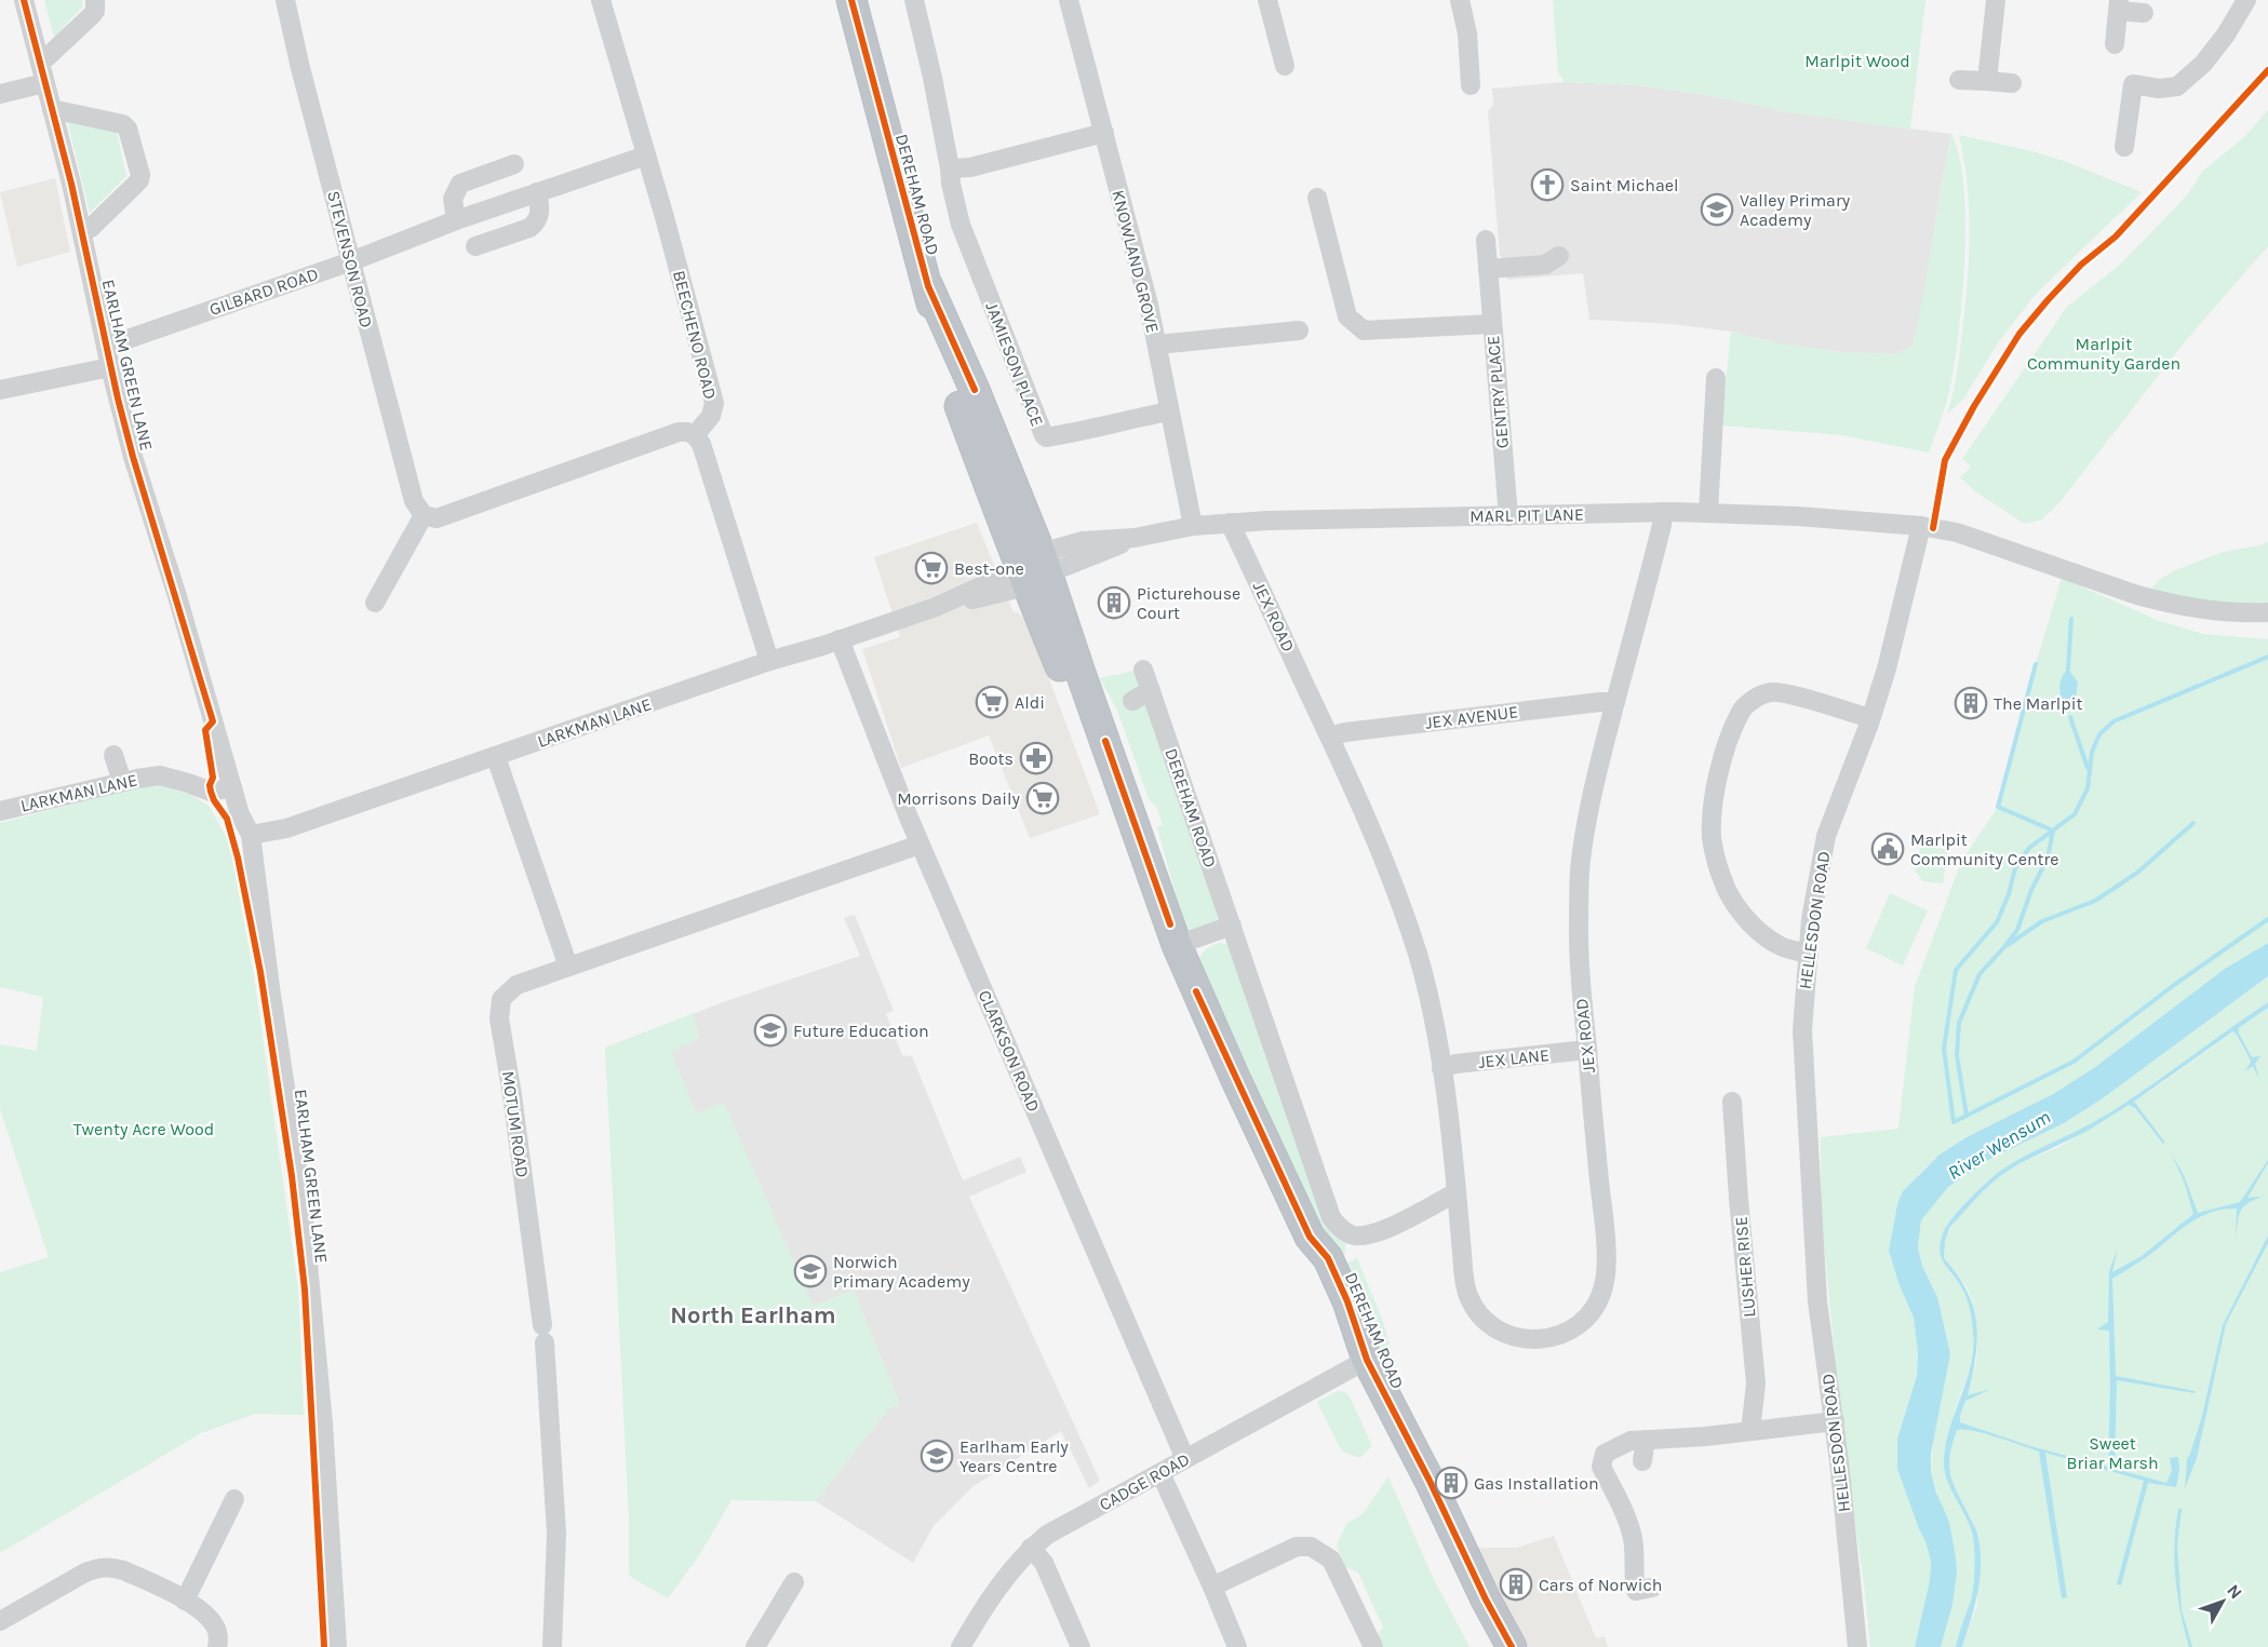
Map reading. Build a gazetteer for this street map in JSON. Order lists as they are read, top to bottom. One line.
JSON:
{"streets":{"highway":["DEREHAM ROAD"],"street":["STEVENSON ROAD","KNOWLAND GROVE","GILBARD ROAD","BEECHENO ROAD","JAMIESON PLACE","EARLHAM GREEN LANE","GENTRY PLACE","MARL PIT LANE","JEX ROAD","JEX AVENUE","LARKMAN LANE","HELLESDON ROAD","CLARKSON ROAD","JEX LANE","MOTUM ROAD","LUSHER RISE","CADGE ROAD"]},"crossings":[["DEREHAM ROAD","MARL PIT LANE"],["DEREHAM ROAD","JEX ROAD"],["DEREHAM ROAD","LARKMAN LANE"],["DEREHAM ROAD","CADGE ROAD"],["STEVENSON ROAD","GILBARD ROAD"],["KNOWLAND GROVE","JAMIESON PLACE"],["KNOWLAND GROVE","MARL PIT LANE"],["GILBARD ROAD","BEECHENO ROAD"],["GILBARD ROAD","EARLHAM GREEN LANE"],["EARLHAM GREEN LANE","LARKMAN LANE"],["GENTRY PLACE","MARL PIT LANE"],["MARL PIT LANE","JEX ROAD"],["MARL PIT LANE","LARKMAN LANE"],["MARL PIT LANE","HELLESDON ROAD"],["JEX ROAD","JEX AVENUE"],["JEX ROAD","JEX LANE"],["LARKMAN LANE","CLARKSON ROAD"],["CLARKSON ROAD","MOTUM ROAD"],["CLARKSON ROAD","CADGE ROAD"]],"districts":["North Earlham"],"water":["River Wensum"],"parks":["Marlpit Wood","Marlpit Community Garden","Twenty Acre Wood","Sweet Briar Marsh"],"places":{"church":["Saint Michael"],"school or university":["Valley Primary Academy","Future Education","Norwich Primary Academy","Earlham Early Years Centre"],"supermarket":["Best-one","Aldi","Morrisons Daily"],"building":["Picturehouse Court","The Marlpit","Gas Installation","Cars of Norwich"],"pharmacy":["Boots"],"public building":["Marlpit Community Centre"]},"north":"top right"}
